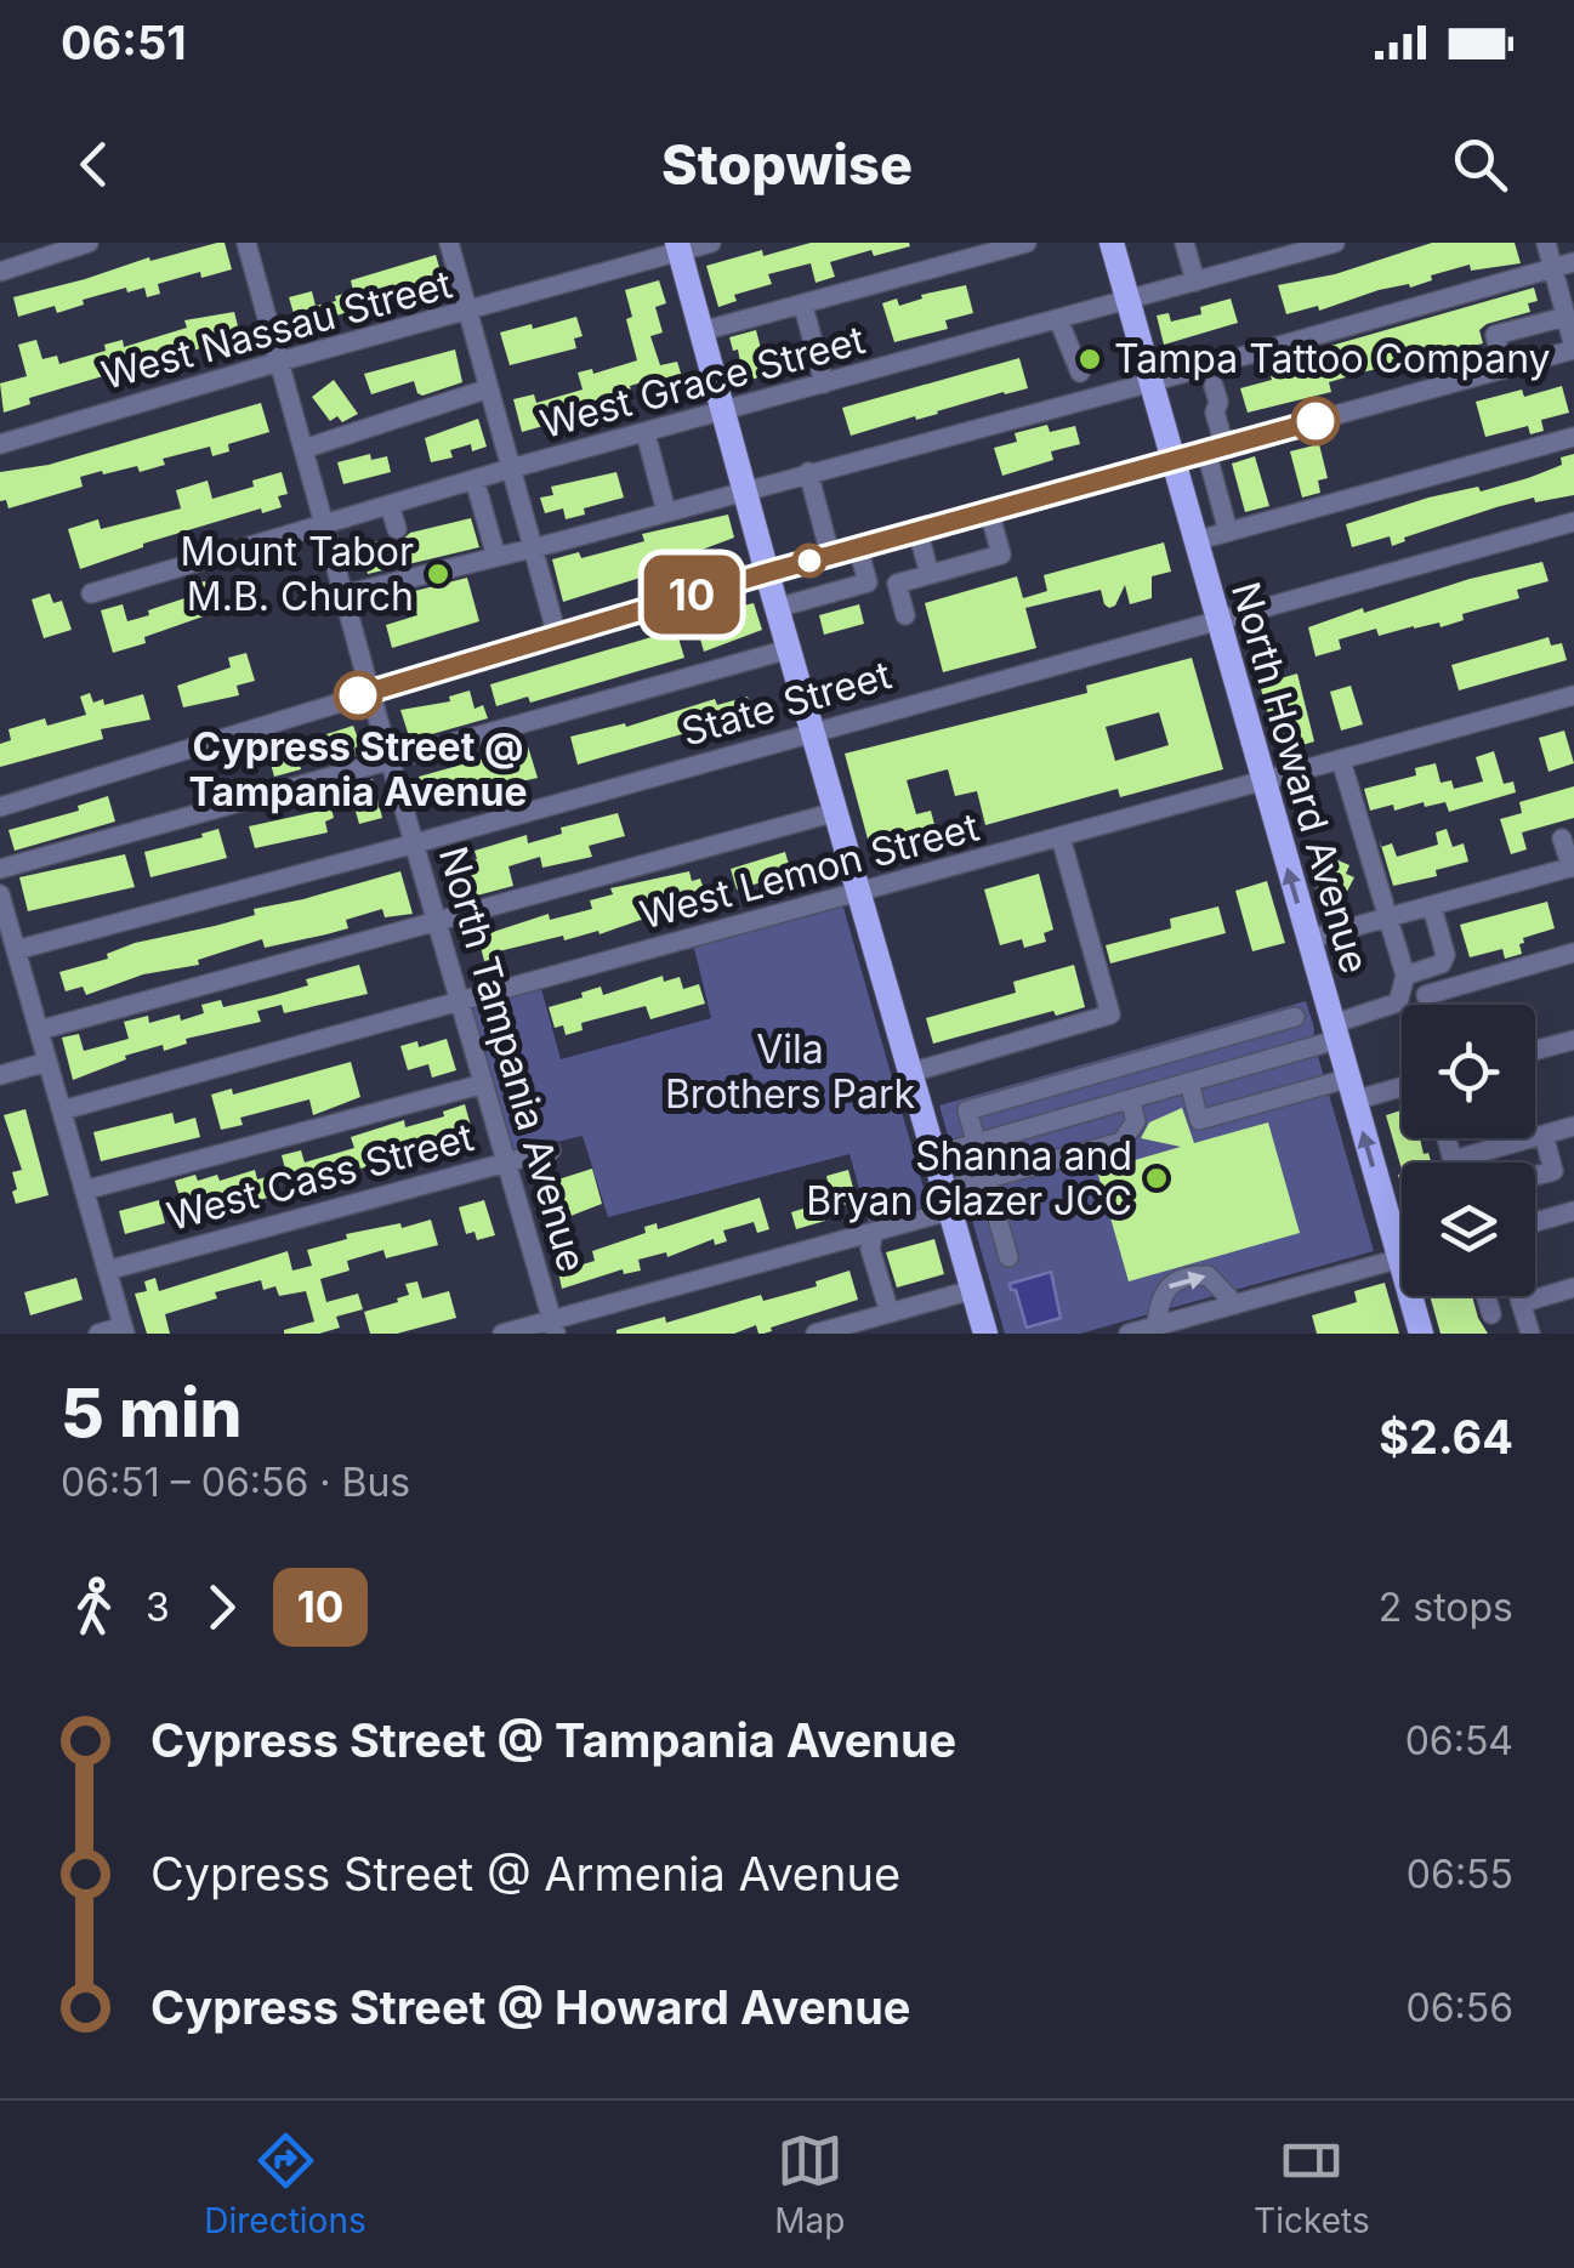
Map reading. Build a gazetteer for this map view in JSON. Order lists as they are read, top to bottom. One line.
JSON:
{"streets":{"main road":["North Howard Avenue"],"street":["West Nassau Street","West Grace Street","State Street","West Lemon Street","North Tampania Avenue","West Cass Street"]},"crossings":[["West Nassau Street","North Tampania Avenue"],["West Grace Street","North Howard Avenue"],["West Grace Street","North Tampania Avenue"],["State Street","North Howard Avenue"],["State Street","North Tampania Avenue"],["North Howard Avenue","West Lemon Street"],["West Lemon Street","North Tampania Avenue"],["North Tampania Avenue","West Cass Street"]],"parks":["Vila Brothers Park"],"places":["Tampa Tattoo Company","Mount Tabor M.B. Church","Cypress Street @ Tampania Avenue","Shanna and Bryan Glazer JCC"],"lines":["bus line 10"],"page":{"status":"06:51","header":"Stopwise","on_map":"10","heading":["5 min","06:51 – 06:56 · Bus","$2.64"],"legs":["3","10","2 stops"],"list":[{"name":"Cypress Street @ Tampania Avenue","value":"06:54"},{"name":"Cypress Street @ Armenia Avenue","value":"06:55"},{"name":"Cypress Street @ Howard Avenue","value":"06:56"}],"tabs":["Directions","Map","Tickets"]}}
